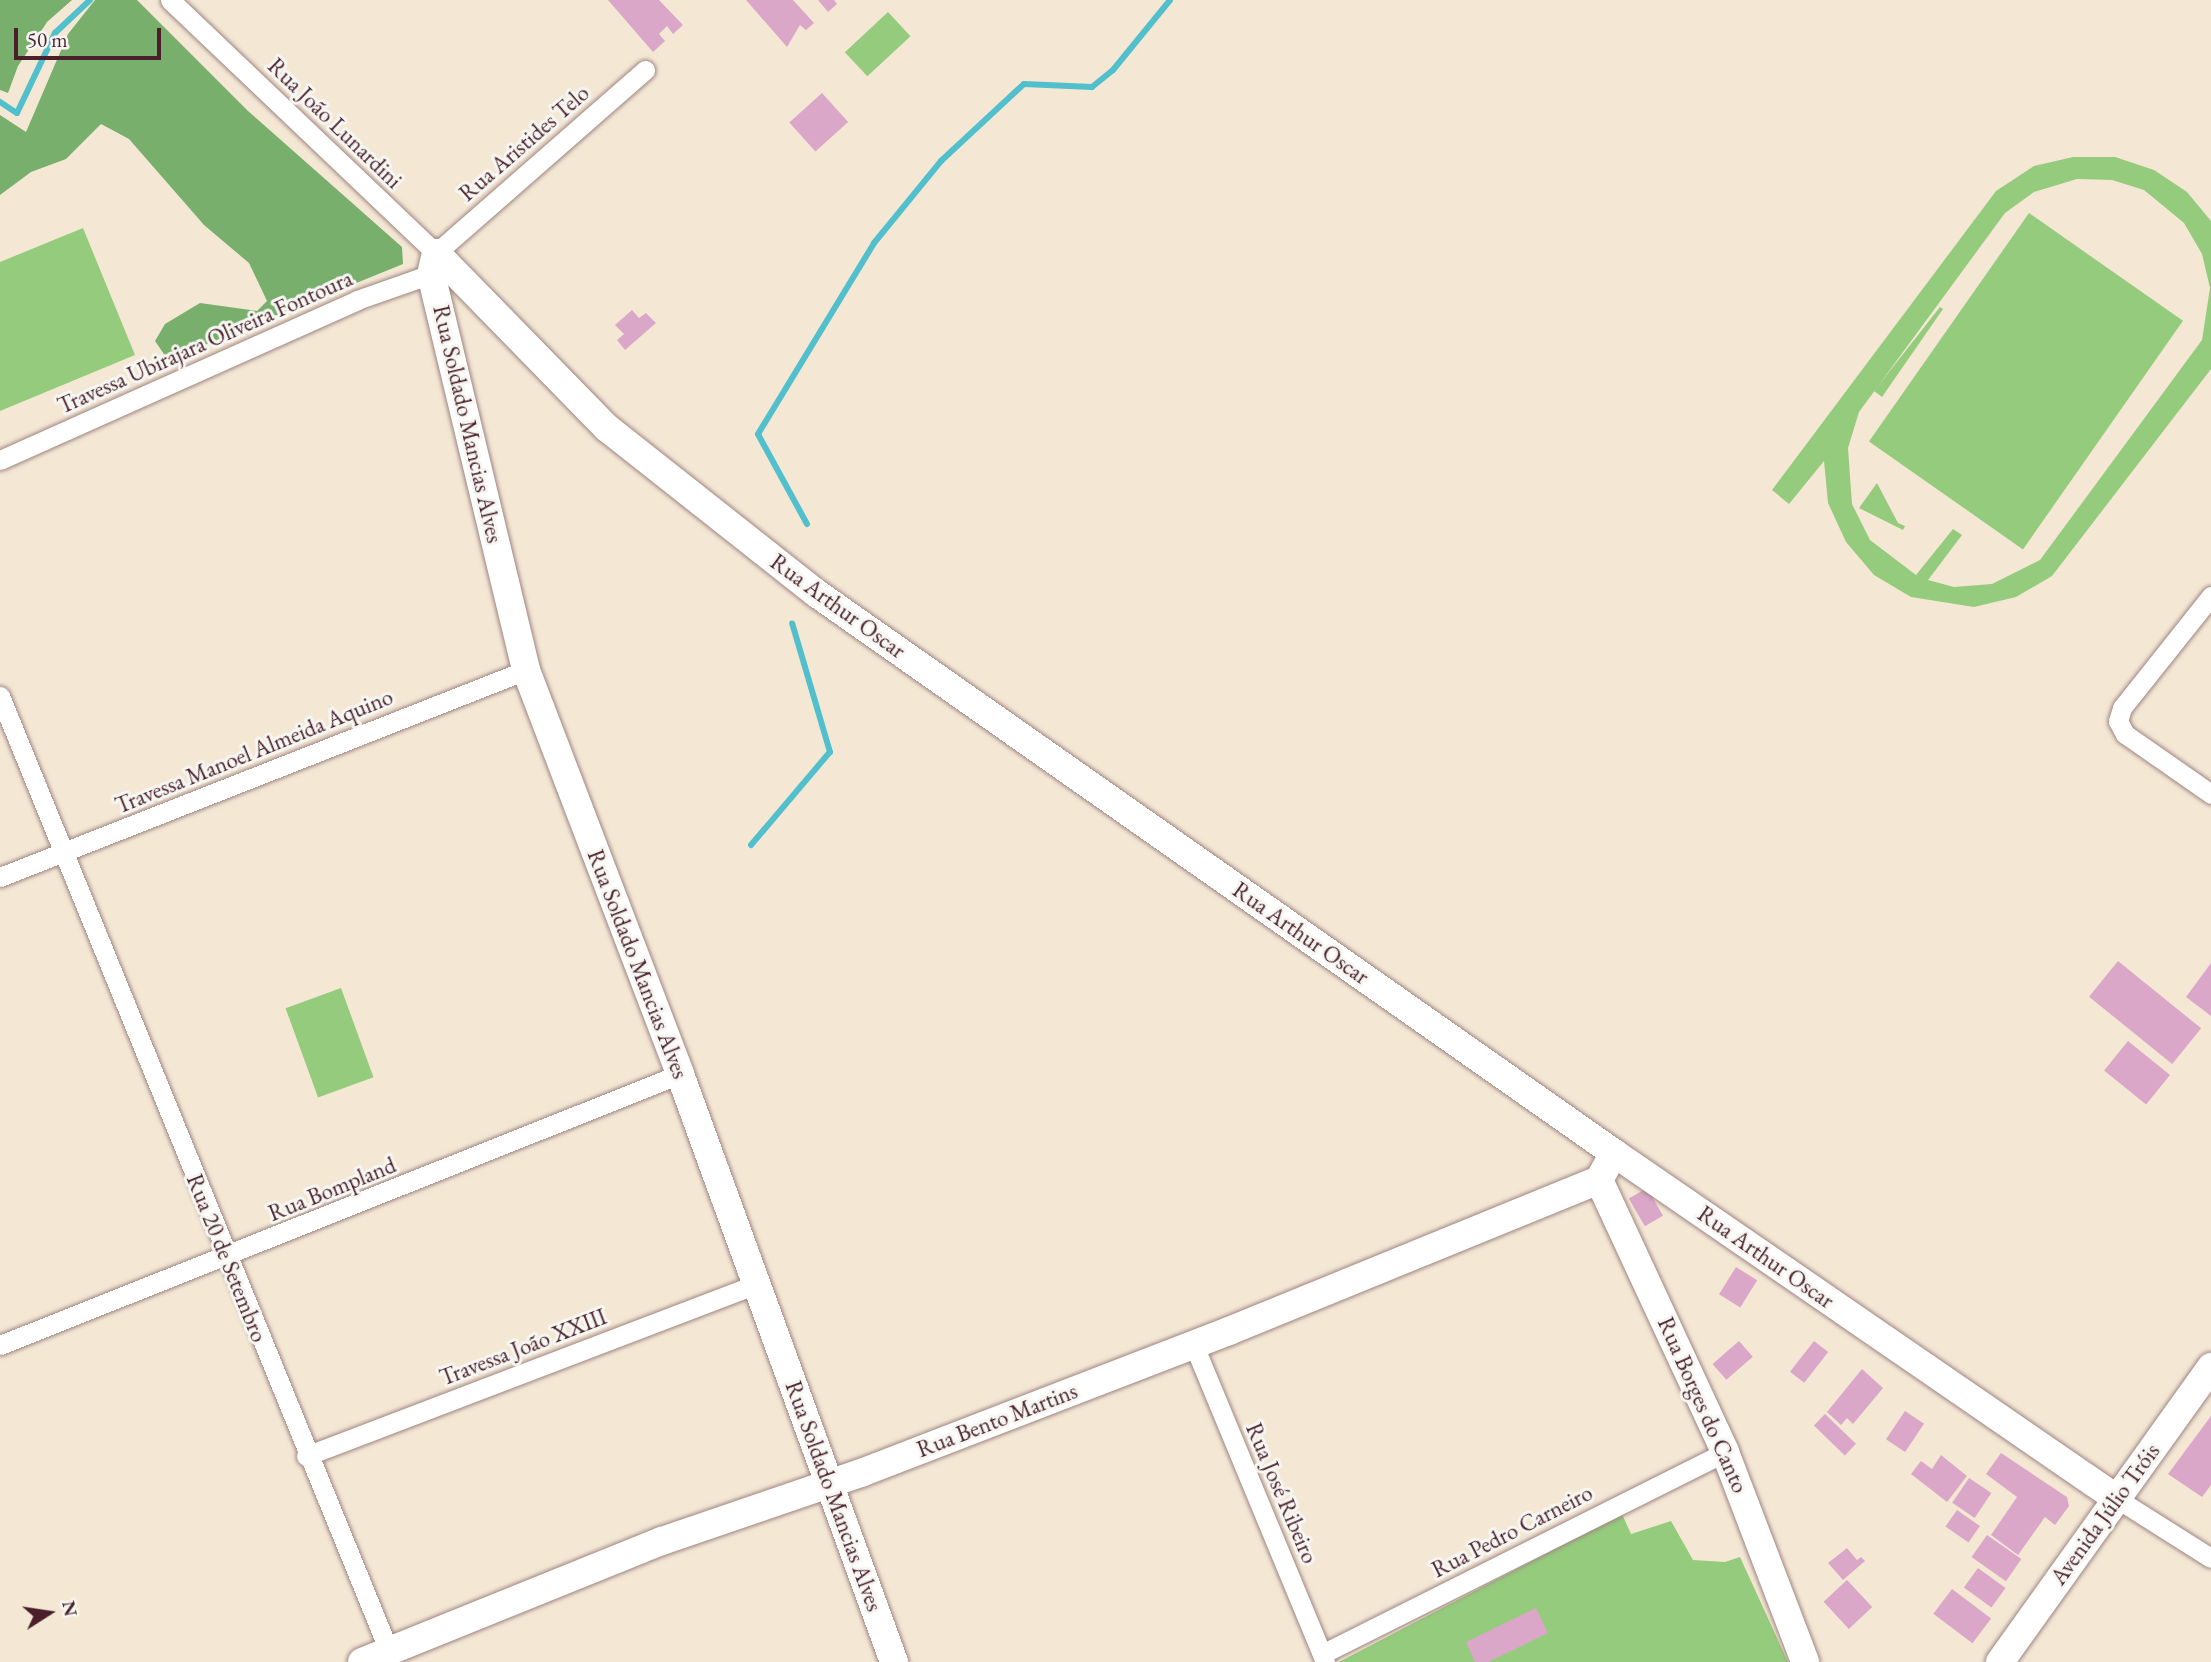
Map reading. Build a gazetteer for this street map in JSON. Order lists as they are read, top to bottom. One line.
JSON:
{"streets":{"street":["Rua João Lunardini","Rua Aristides Telo","Travessa Ubirajara Oliveira Fontoura","Rua Soldado Mancias Alves","Rua Arthur Oscar","Travessa Manoel Almeida Aquino","Rua Bompland","Rua 20 de Setembro","Travessa João XXIII","Rua Borges do Canto","Rua Bento Martins","Rua José Ribeiro","Avenida Júlio Tróis","Rua Pedro Carneiro"]},"crossings":[["Rua João Lunardini","Rua Aristides Telo"],["Rua João Lunardini","Travessa Ubirajara Oliveira Fontoura"],["Rua João Lunardini","Rua Soldado Mancias Alves"],["Rua João Lunardini","Rua Arthur Oscar"],["Rua Aristides Telo","Travessa Ubirajara Oliveira Fontoura"],["Rua Aristides Telo","Rua Soldado Mancias Alves"],["Rua Aristides Telo","Rua Arthur Oscar"],["Travessa Ubirajara Oliveira Fontoura","Rua Soldado Mancias Alves"],["Travessa Ubirajara Oliveira Fontoura","Rua Arthur Oscar"],["Rua Soldado Mancias Alves","Rua Arthur Oscar"],["Rua Soldado Mancias Alves","Travessa Manoel Almeida Aquino"],["Rua Soldado Mancias Alves","Rua Bompland"],["Rua Soldado Mancias Alves","Travessa João XXIII"],["Rua Soldado Mancias Alves","Rua Bento Martins"],["Rua Arthur Oscar","Avenida Júlio Tróis"],["Travessa Manoel Almeida Aquino","Rua 20 de Setembro"],["Rua Bompland","Rua 20 de Setembro"],["Rua 20 de Setembro","Travessa João XXIII"],["Rua 20 de Setembro","Rua Bento Martins"],["Rua Borges do Canto","Rua Bento Martins"],["Rua Borges do Canto","Rua Pedro Carneiro"],["Rua Bento Martins","Rua José Ribeiro"],["Rua José Ribeiro","Rua Pedro Carneiro"]],"scale_bar":"50 m","north":"right"}
